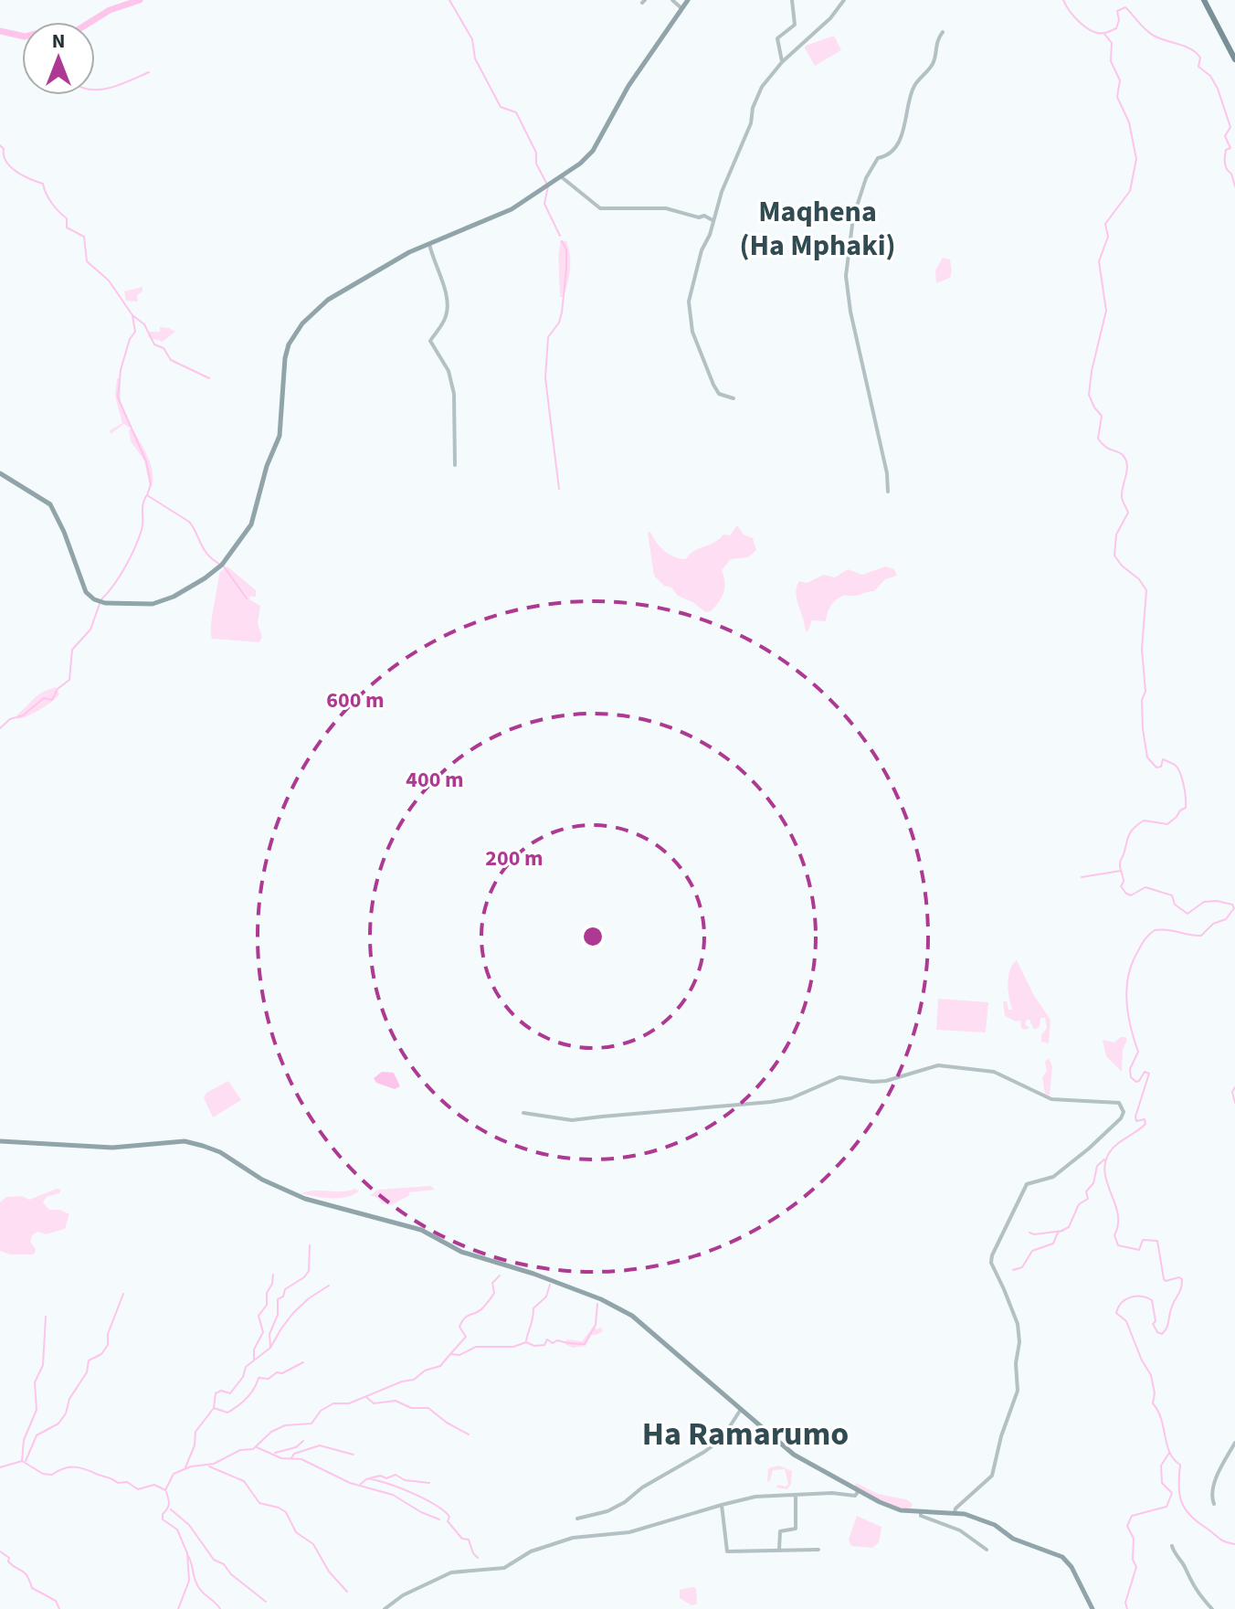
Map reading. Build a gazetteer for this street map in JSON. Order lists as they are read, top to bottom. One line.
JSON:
{"districts":["Maqhena (Ha Mphaki)","Ha Ramarumo"],"north":"top","rings":["600 m","400 m","200 m"]}
